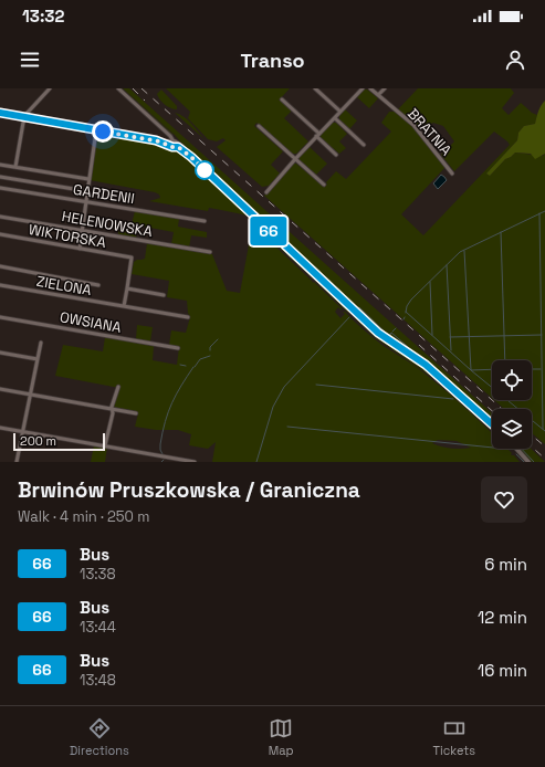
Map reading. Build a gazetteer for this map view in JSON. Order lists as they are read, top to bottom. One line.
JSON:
{"streets":{"street":["BRATNIA","GARDENII","HELENOWSKA","WIKTORSKA","ZIELONA","OWSIANA"]},"lines":["bus line 66"],"scale_bar":"200 m","page":{"status":"13:32","header":"Transo","on_map":"66","scale":"200 m","heading":["Brwinów Pruszkowska / Graniczna","Walk · 4 min · 250 m"],"list":[{"mark":"66","name":"Bus","note":"13:38","value":"6 min"},{"mark":"66","name":"Bus","note":"13:44","value":"12 min"},{"mark":"66","name":"Bus","note":"13:48","value":"16 min"}],"tabs":["Directions","Map","Tickets"]}}
